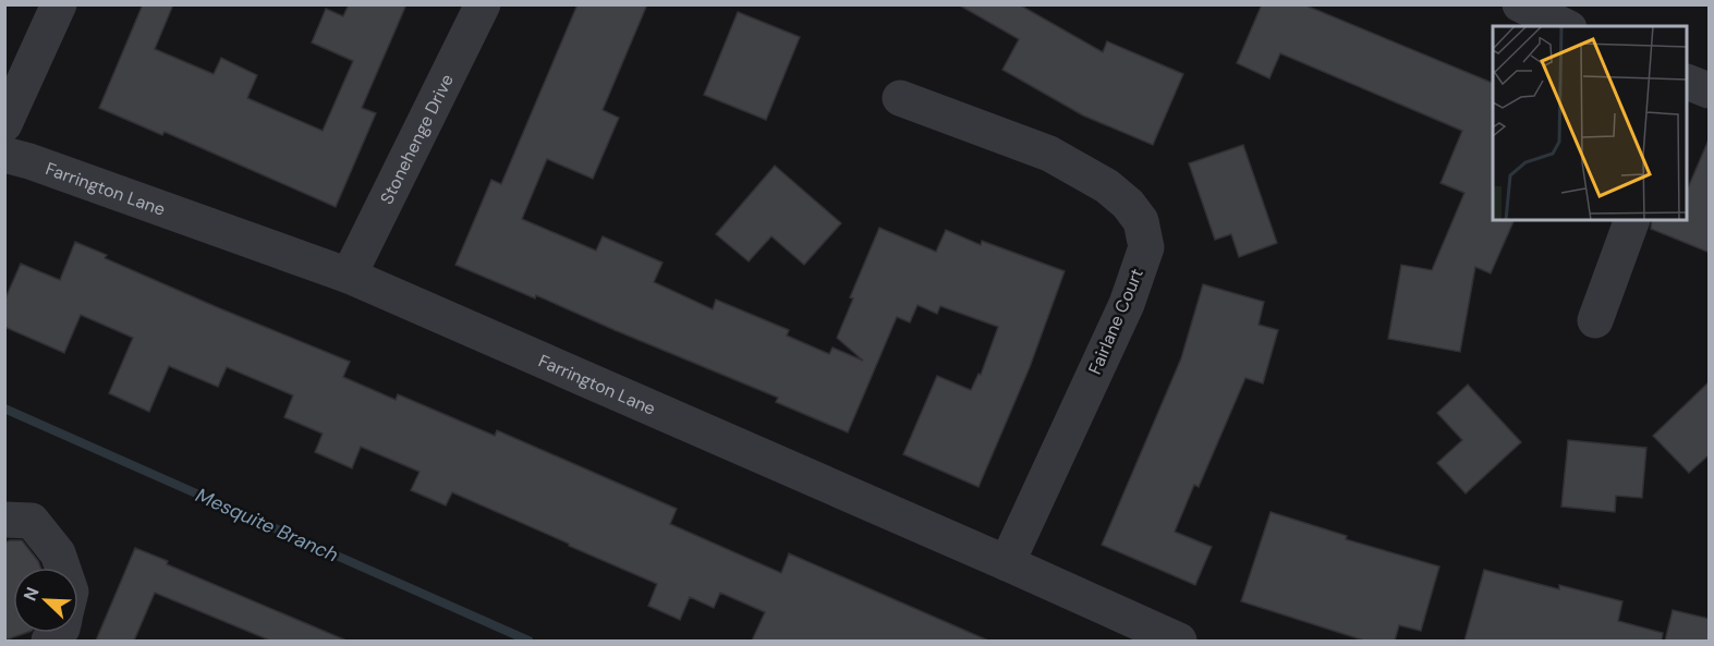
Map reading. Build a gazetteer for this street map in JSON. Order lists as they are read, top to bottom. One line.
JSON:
{"streets":{"street":["Stonehenge Drive","Farrington Lane","Fairlane Court"]},"crossings":[["Stonehenge Drive","Farrington Lane"],["Farrington Lane","Fairlane Court"]],"water":["Mesquite Branch"],"north":"top left"}
